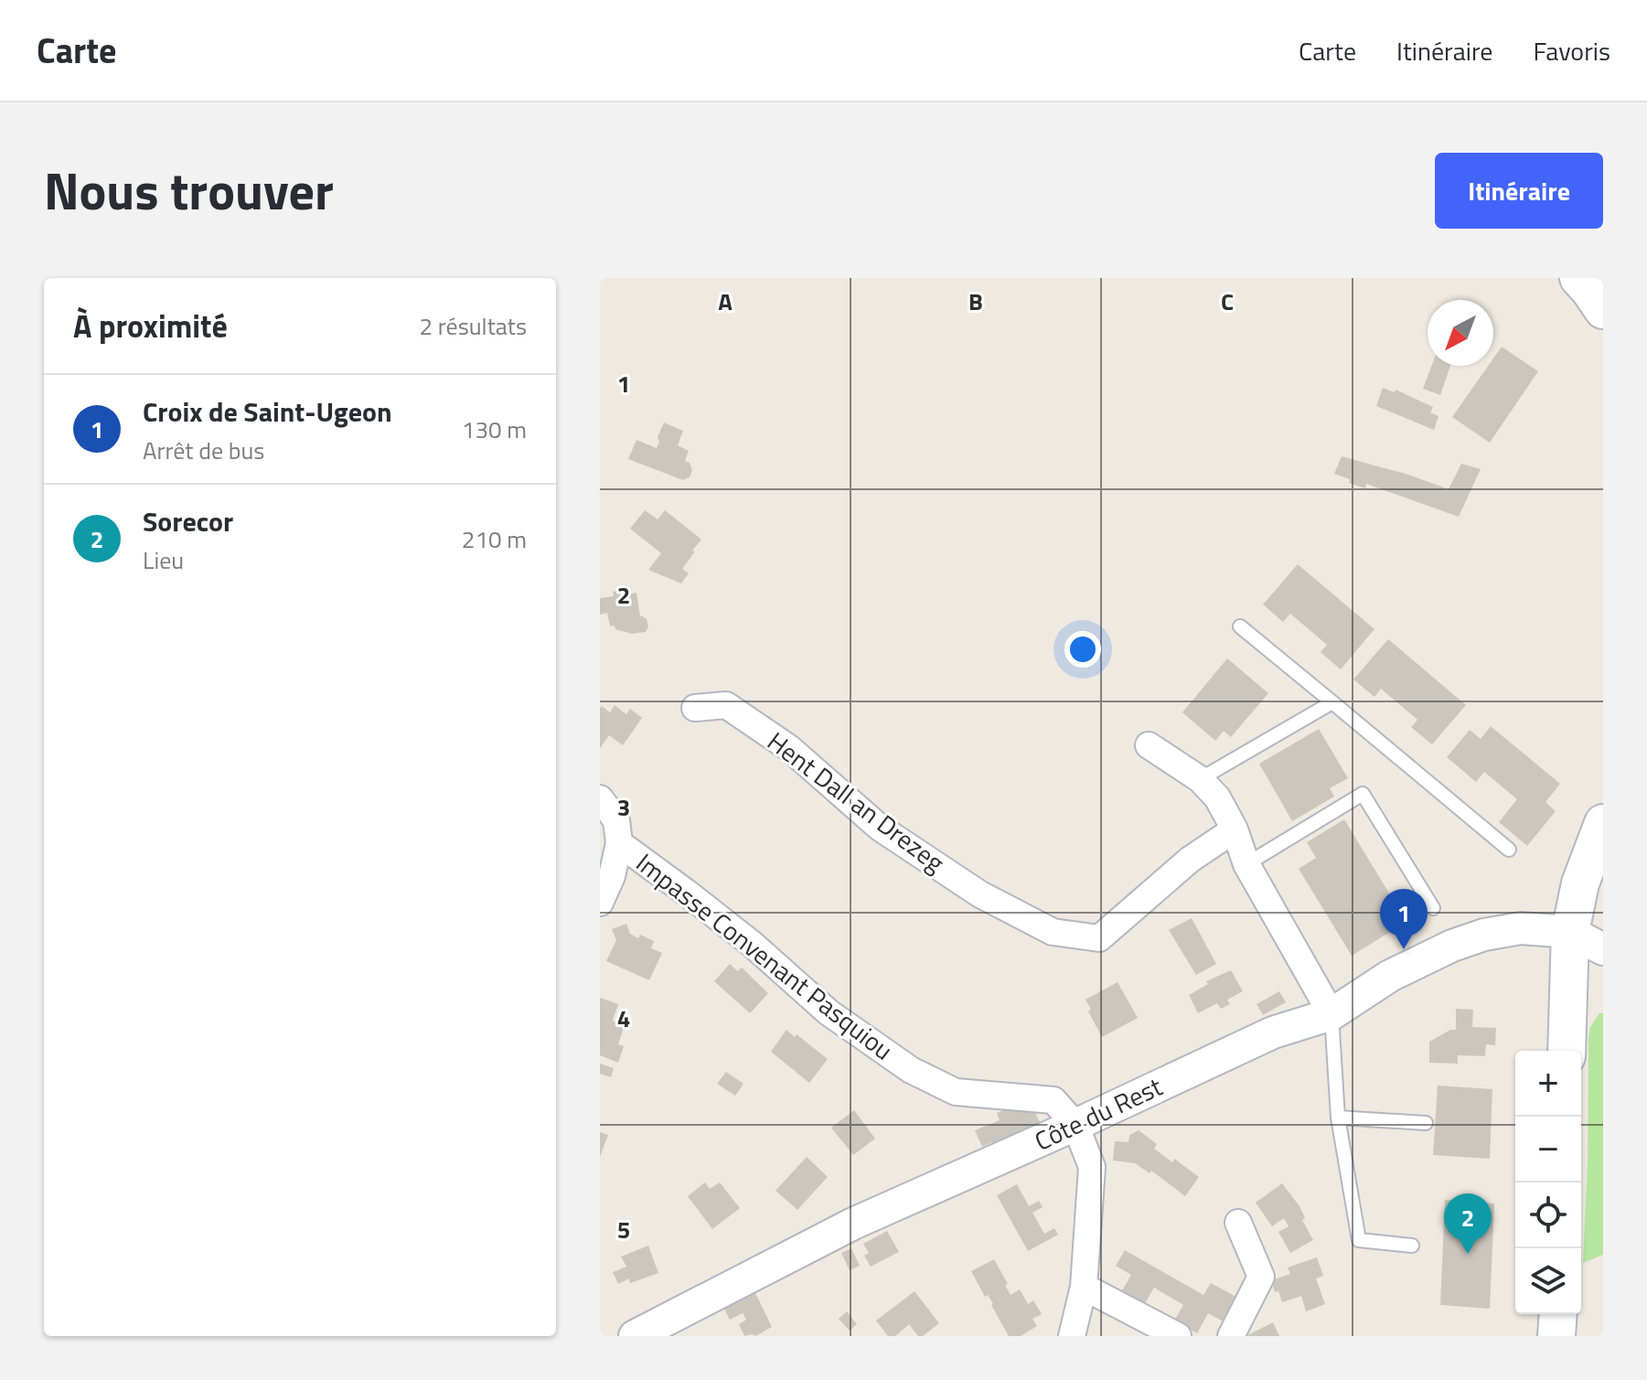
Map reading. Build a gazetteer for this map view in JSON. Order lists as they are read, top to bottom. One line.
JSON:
{"streets":{"street":["Hent Dall an Drezeg","Impasse Convenant Pasquiou","Côte du Rest"]},"crossings":[["Impasse Convenant Pasquiou","Côte du Rest"]],"north":"bottom left","page":{"header":"Carte","nav":["Carte","Itinéraire","Favoris"],"title":"Nous trouver","buttons":"Itinéraire","heading":["À proximité","2 résultats"],"list":[{"mark":"1","name":"Croix de Saint-Ugeon","note":"Arrêt de bus","value":"130 m"},{"mark":"2","name":"Sorecor","note":"Lieu","value":"210 m"}],"pins":["1","2"],"map_buttons":["+","−"]},"grid":{"columns":["A","B","C"],"rows":["1","2","3","4","5"]}}
